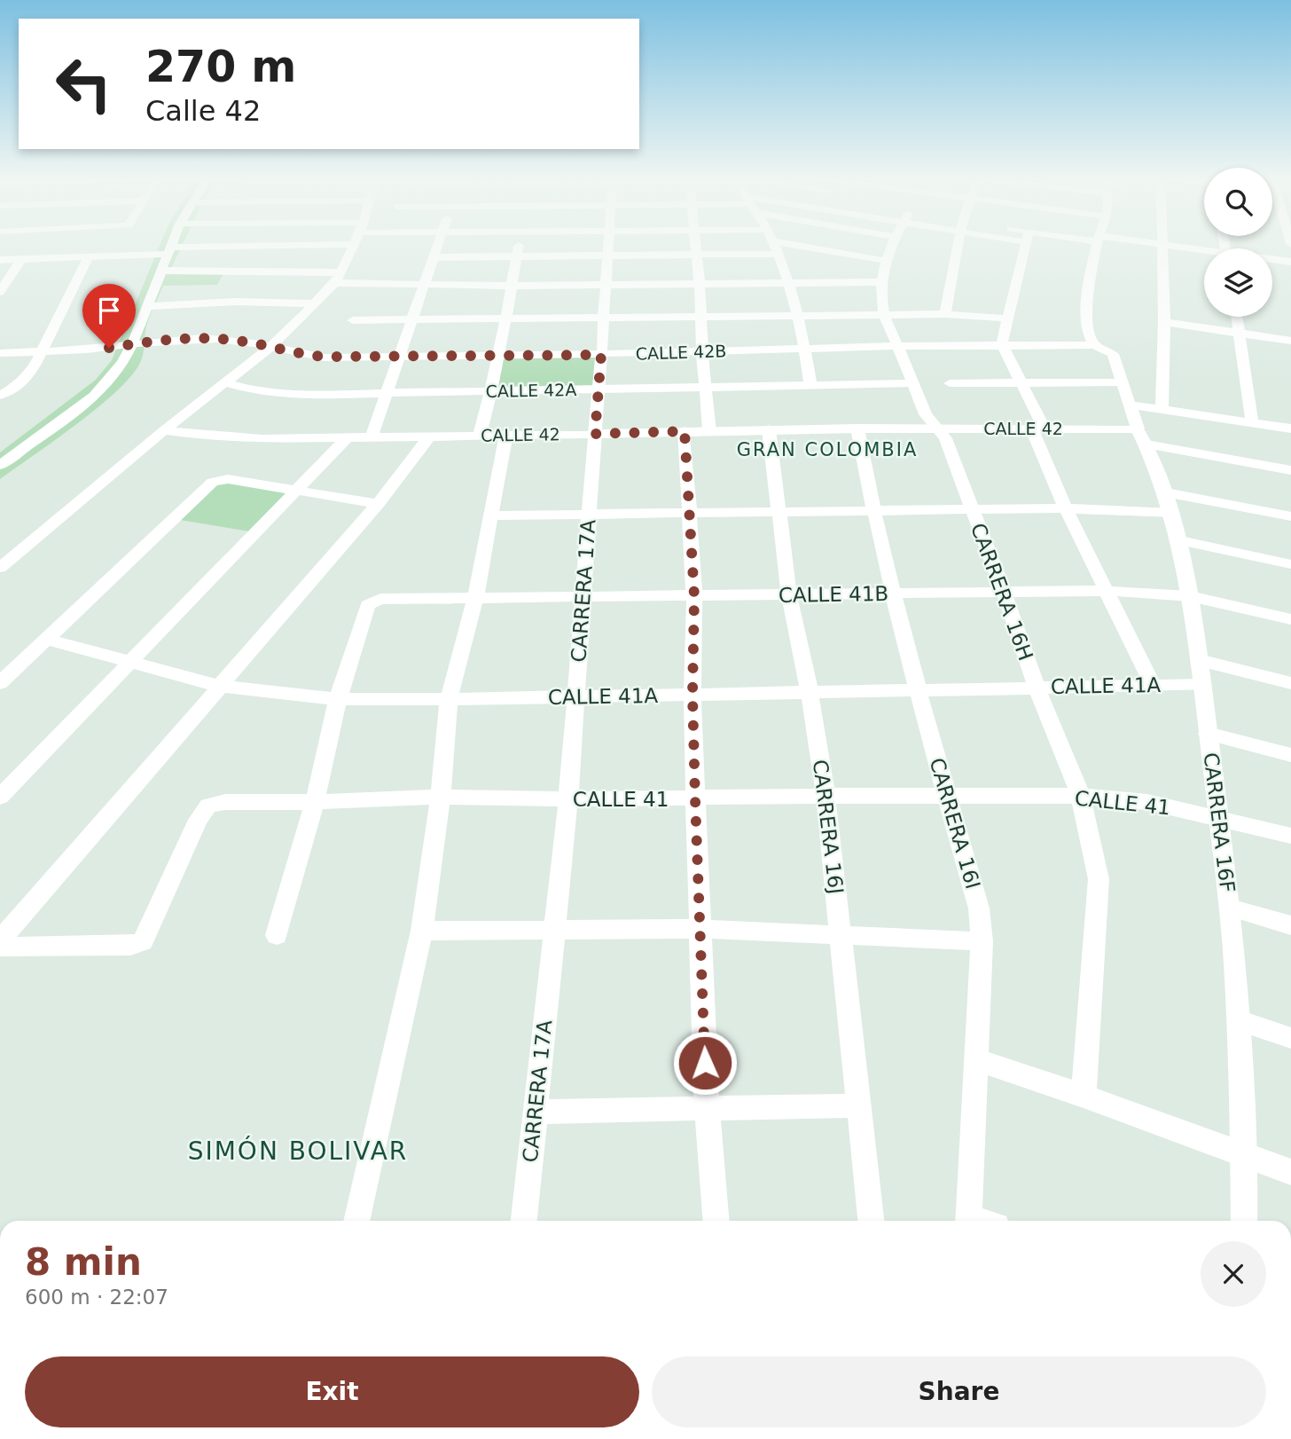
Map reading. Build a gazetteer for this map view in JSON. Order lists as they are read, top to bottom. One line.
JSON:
{"streets":{"street":["CALLE 42B","CALLE 42A","CALLE 42","CARRERA 17A","CARRERA 16H","CALLE 41B","CALLE 41A","CALLE 41","CARRERA 16F","CARRERA 16I","CARRERA 16J"]},"crossings":[["CALLE 42B","CARRERA 17A"],["CALLE 42B","CARRERA 16H"],["CALLE 42B","CARRERA 16F"],["CALLE 42A","CARRERA 17A"],["CALLE 42A","CARRERA 16H"],["CALLE 42","CARRERA 17A"],["CALLE 42","CARRERA 16H"],["CALLE 42","CARRERA 16F"],["CALLE 42","CARRERA 16I"],["CALLE 42","CARRERA 16J"],["CARRERA 17A","CALLE 41B"],["CARRERA 17A","CALLE 41A"],["CARRERA 17A","CALLE 41"],["CARRERA 16H","CALLE 41B"],["CARRERA 16H","CALLE 41A"],["CARRERA 16H","CALLE 41"],["CALLE 41B","CALLE 41A"],["CALLE 41B","CARRERA 16F"],["CALLE 41B","CARRERA 16I"],["CALLE 41B","CARRERA 16J"],["CALLE 41A","CARRERA 16F"],["CALLE 41A","CARRERA 16I"],["CALLE 41A","CARRERA 16J"],["CALLE 41","CARRERA 16F"],["CALLE 41","CARRERA 16I"],["CALLE 41","CARRERA 16J"]],"districts":["GRAN COLOMBIA","SIMÓN BOLIVAR"],"page":{"turn":["270 m","Calle 42"],"heading":["8 min","600 m · 22:07"],"buttons":["Exit","Share"]}}
